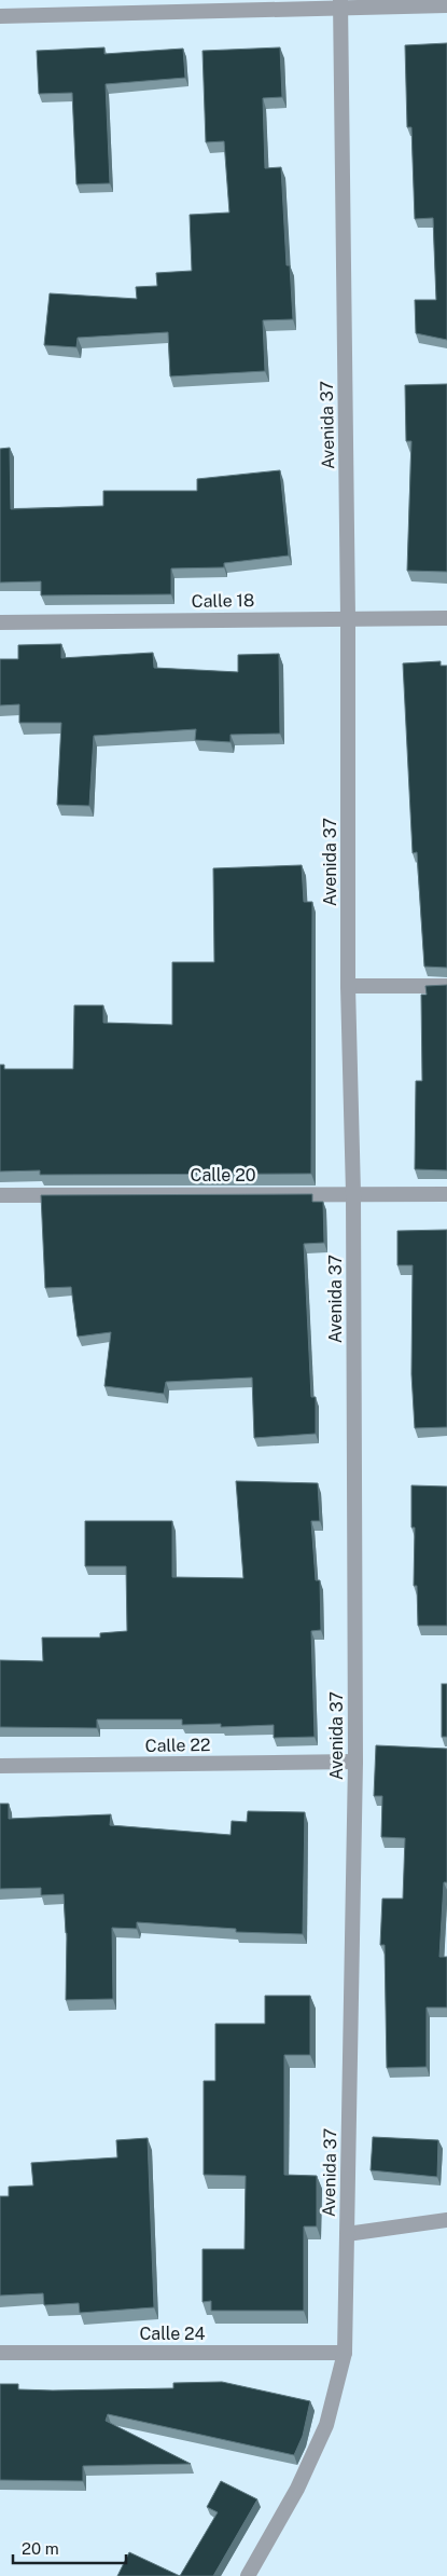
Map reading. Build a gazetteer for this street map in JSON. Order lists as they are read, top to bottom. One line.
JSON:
{"streets":{"street":["Avenida 37","Calle 18","Calle 20","Calle 22","Calle 24"]},"crossings":[["Avenida 37","Calle 18"],["Avenida 37","Calle 20"],["Avenida 37","Calle 22"],["Avenida 37","Calle 24"]],"scale_bar":"20 m"}
